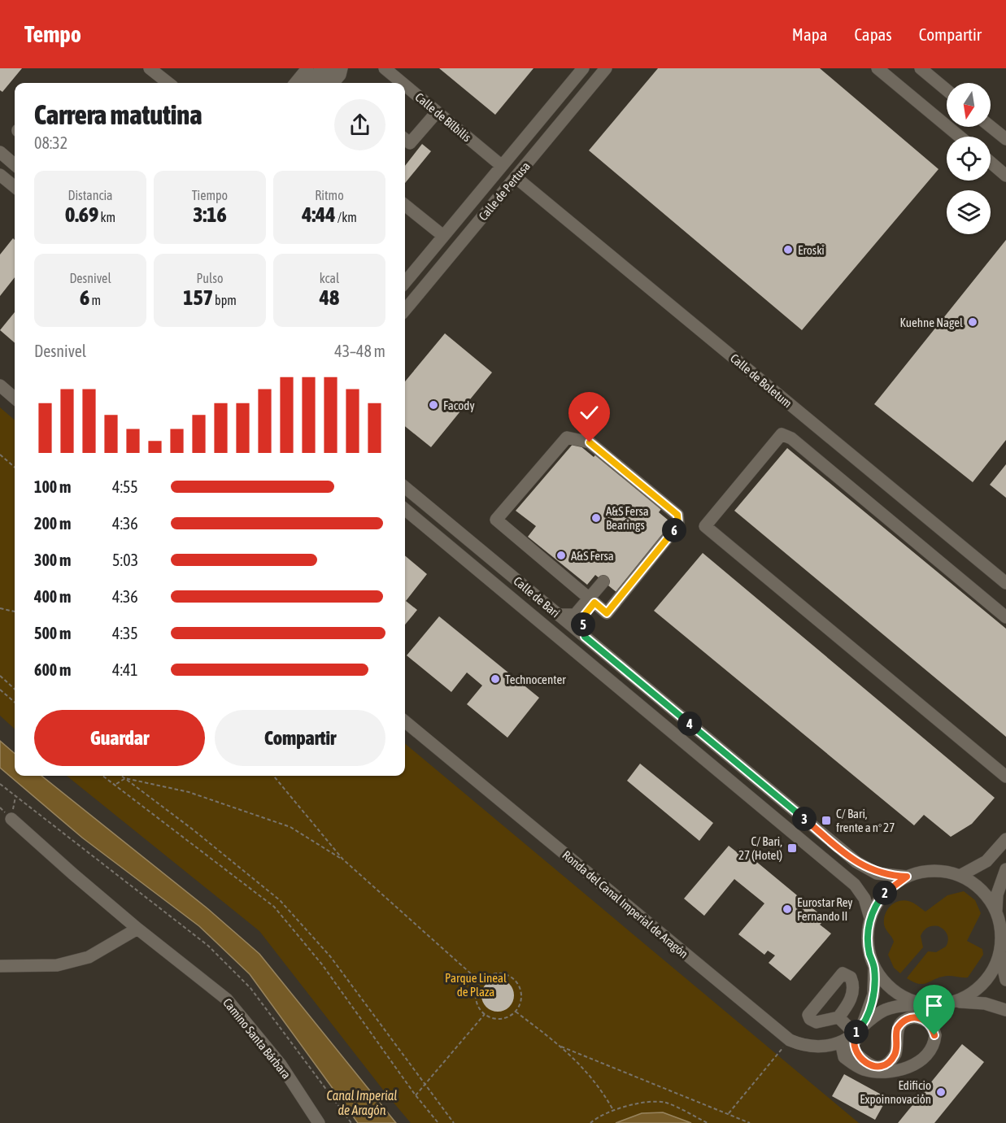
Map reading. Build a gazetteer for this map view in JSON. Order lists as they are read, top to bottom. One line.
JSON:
{"streets":{"street":["Calle de Bílbilis","Calle de Pertusa","Calle de Boletum","Calle de Bari","Ronda del Canal Imperial de Aragón","Camino Santa Bárbara"]},"crossings":[["Calle de Bílbilis","Calle de Pertusa"],["Calle de Pertusa","Calle de Boletum"],["Calle de Bari","Ronda del Canal Imperial de Aragón"]],"water":["Canal Imperial de Aragón"],"parks":["Parque Lineal de Plaza"],"places":{"other":["Eroski","Kuehne Nagel","Facody","A&S Fersa Bearings","A&S Fersa","Technocenter","Eurostar Rey Fernando II","Edificio Expoinnovación"],"transit":["C/ Bari, frente a nº 27","C/ Bari, 27 (Hotel)"]},"north":"bottom","page":{"header":"Tempo","nav":["Mapa","Capas","Compartir"],"heading":["Carrera matutina","08:32"],"stats":[["Distancia","0.69 km"],["Tiempo","3:16"],["Ritmo","4:44 /km"],["Desnivel","6 m"],["Pulso","157 bpm"],["kcal","48"]],"chart":["Desnivel","43–48 m"],"list":[{"name":"100 m","note":"4:55"},{"name":"200 m","note":"4:36"},{"name":"300 m","note":"5:03"},{"name":"400 m","note":"4:36"},{"name":"500 m","note":"4:35"},{"name":"600 m","note":"4:41"}],"pins":["6","5","4","3","2","1"],"buttons":["Guardar","Compartir"]}}
